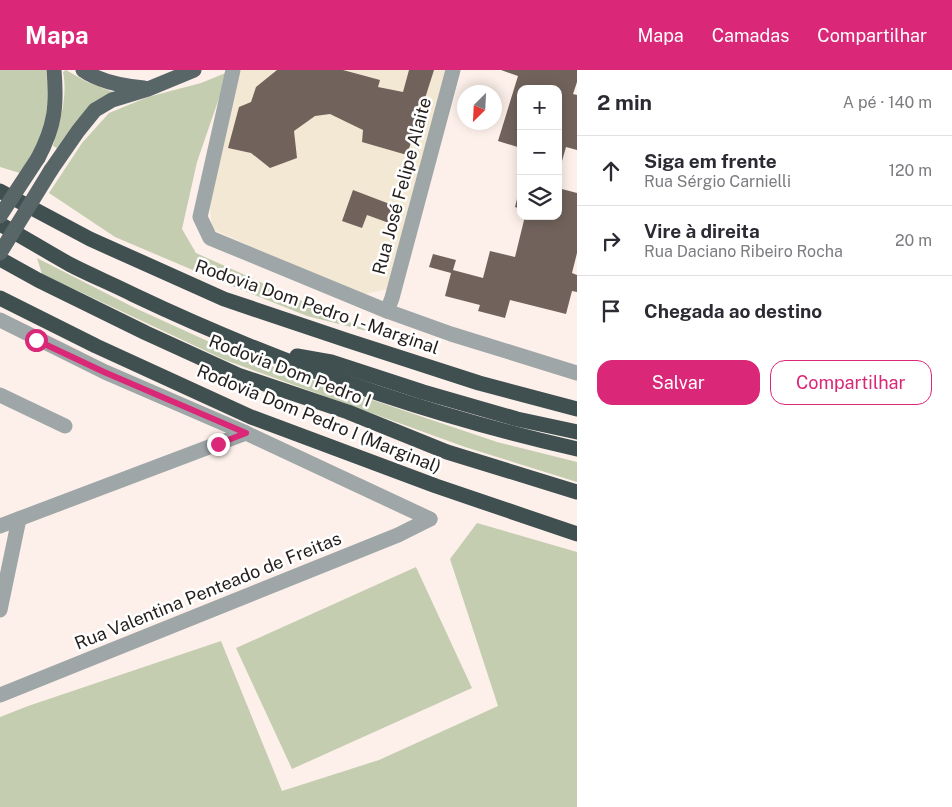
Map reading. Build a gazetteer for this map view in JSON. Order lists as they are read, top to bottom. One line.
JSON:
{"streets":{"highway":["Rodovia Dom Pedro I - Marginal","Rodovia Dom Pedro I","Rodovia Dom Pedro I (Marginal)"],"street":["Rua José Felipe Alaite","Rua Valentina Penteado de Freitas"]},"north":"bottom left","page":{"header":"Mapa","nav":["Mapa","Camadas","Compartilhar"],"heading":["2 min","A pé · 140 m"],"map_buttons":["+","−"],"list":[["Siga em frente","Rua Sérgio Carnielli","120 m"],["Vire à direita","Rua Daciano Ribeiro Rocha","20 m"],"Chegada ao destino"],"buttons":["Salvar","Compartilhar"]}}
